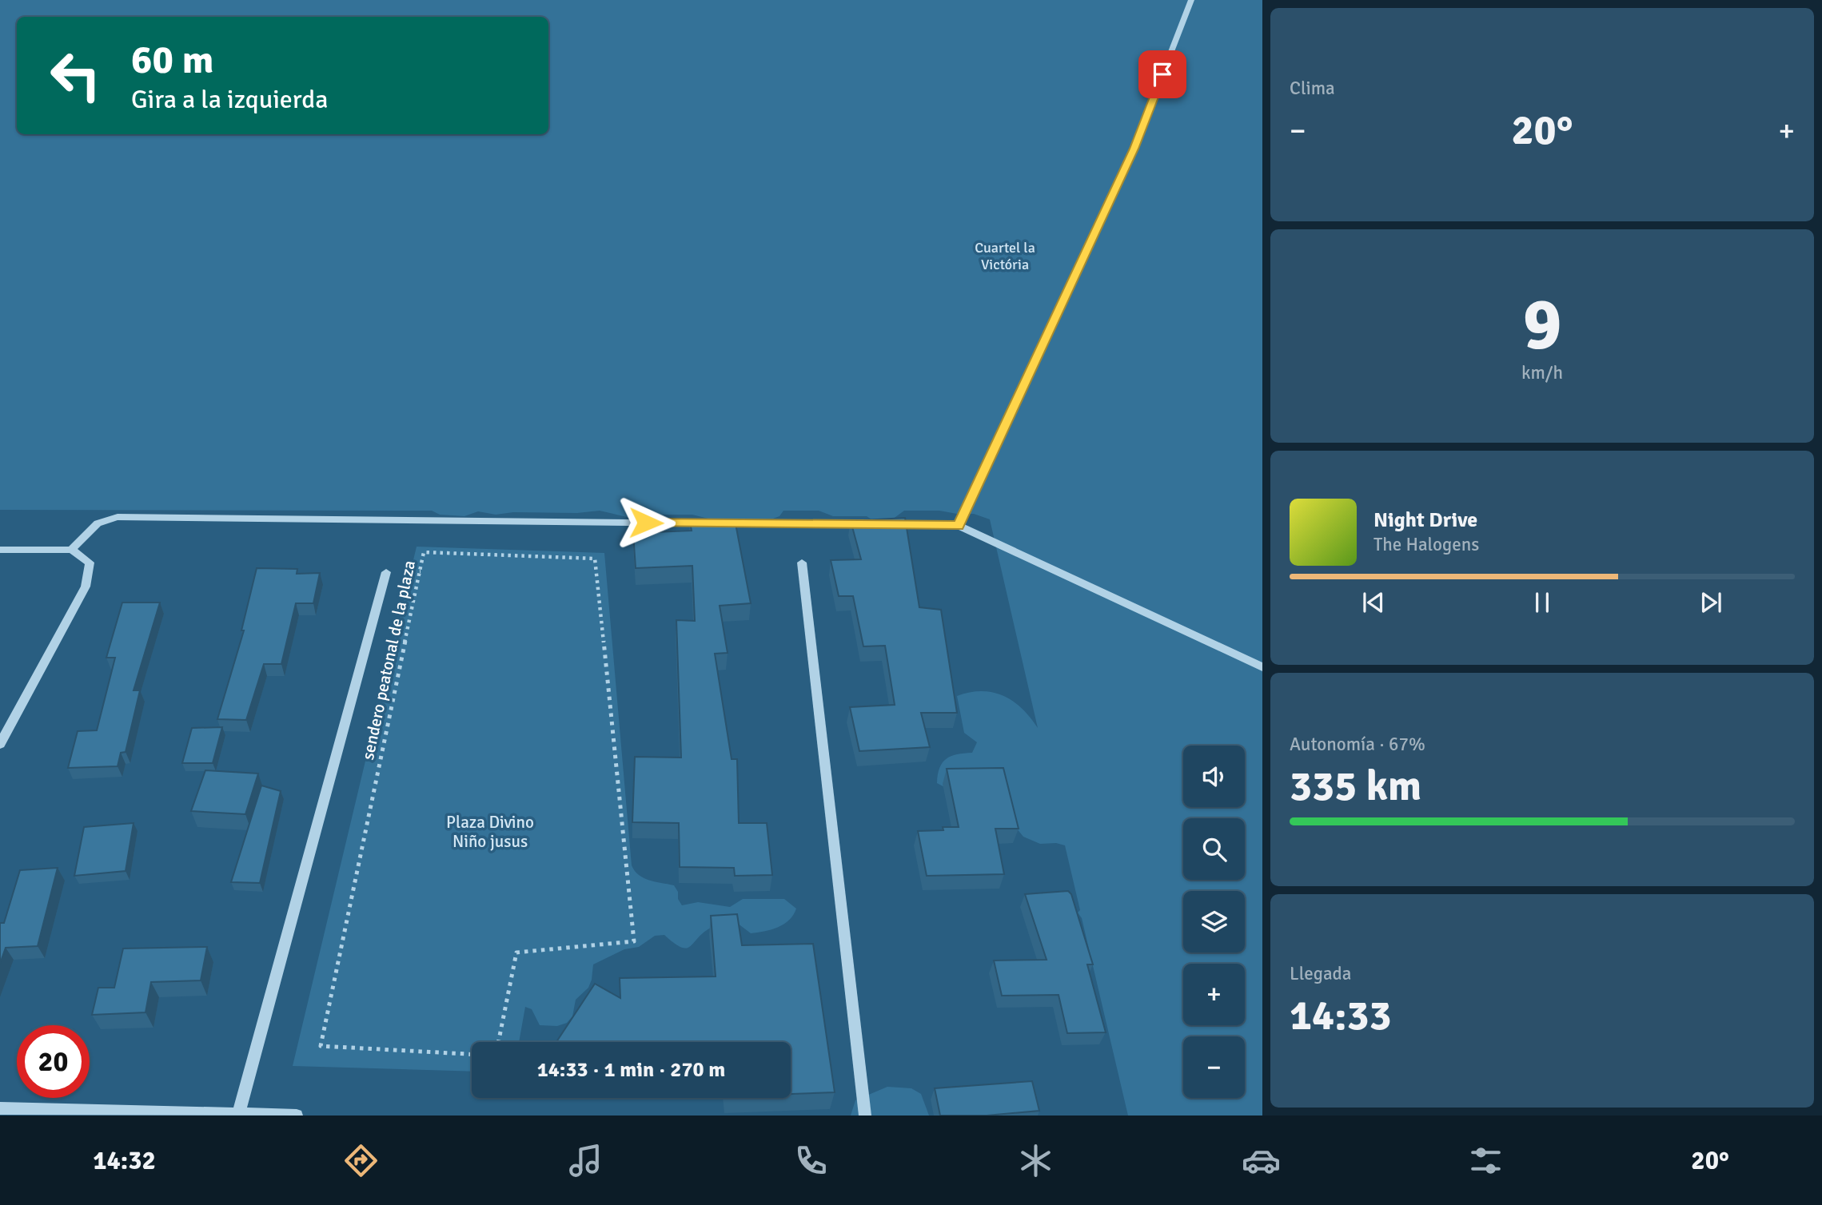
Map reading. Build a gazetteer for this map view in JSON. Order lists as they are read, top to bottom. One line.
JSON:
{"streets":{"path":["sendero peatonal de la plaza"]},"parks":["Cuartel la Victória","Plaza Divino Niño jusus"],"page":{"tile":["Clima",["9","km/h"],["Autonomía · 67%","335 km"],["Llegada","14:33"]],"turn":["60 m","Gira a la izquierda"],"heat":["−","20°","+"],"song":["Night Drive","The Halogens"],"map_buttons":["+","−"],"limit":"20","trip":"14:33 · 1 min · 270 m","tabs":["14:32","20°"]}}
